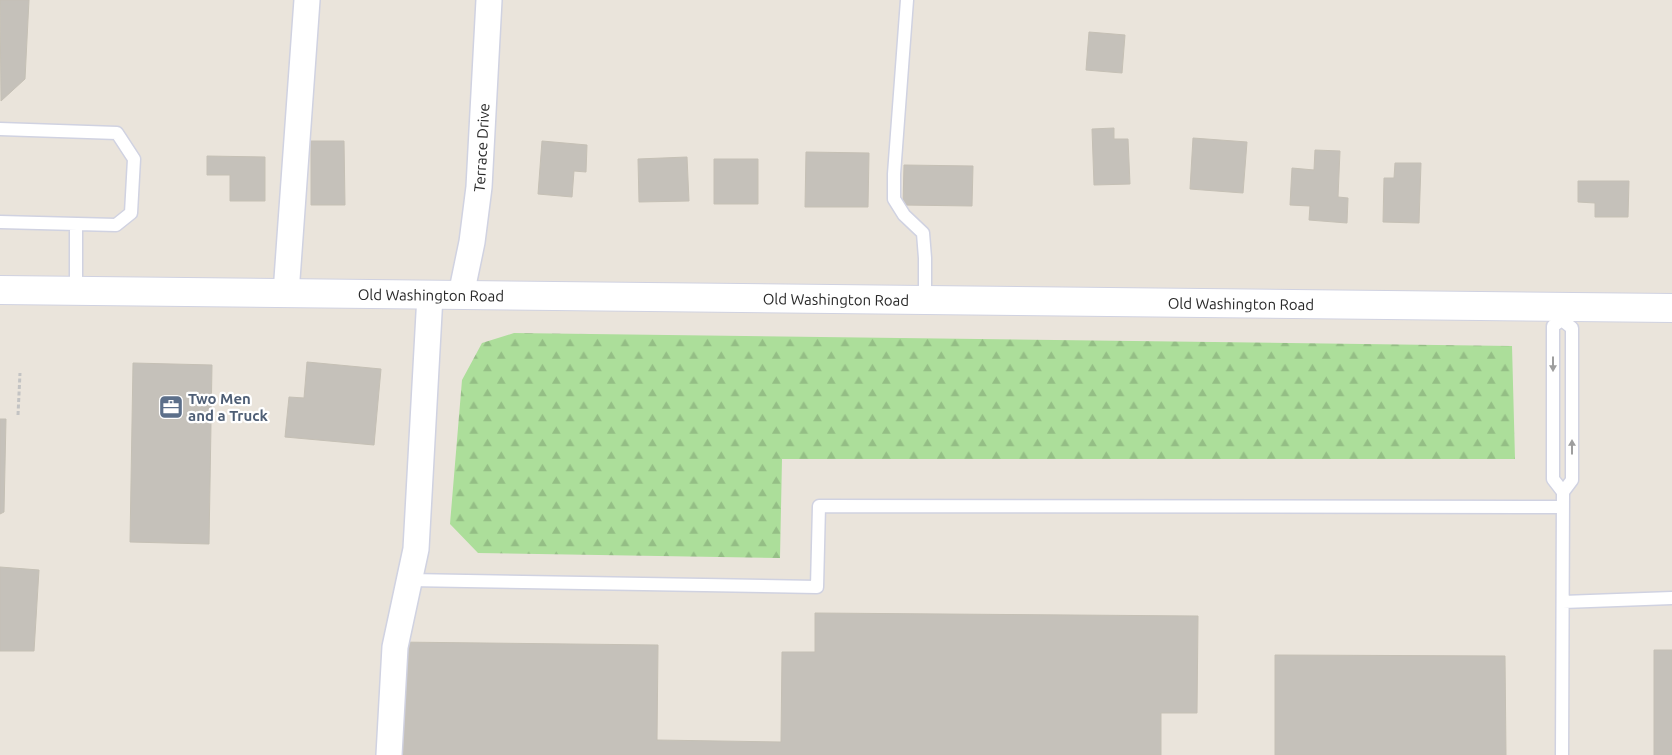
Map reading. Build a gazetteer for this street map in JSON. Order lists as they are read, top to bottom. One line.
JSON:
{"streets":{"main road":["Old Washington Road"],"street":["Terrace Drive"]},"crossings":[["Terrace Drive","Old Washington Road"]],"places":{"office":["Two Men and a Truck"]}}
